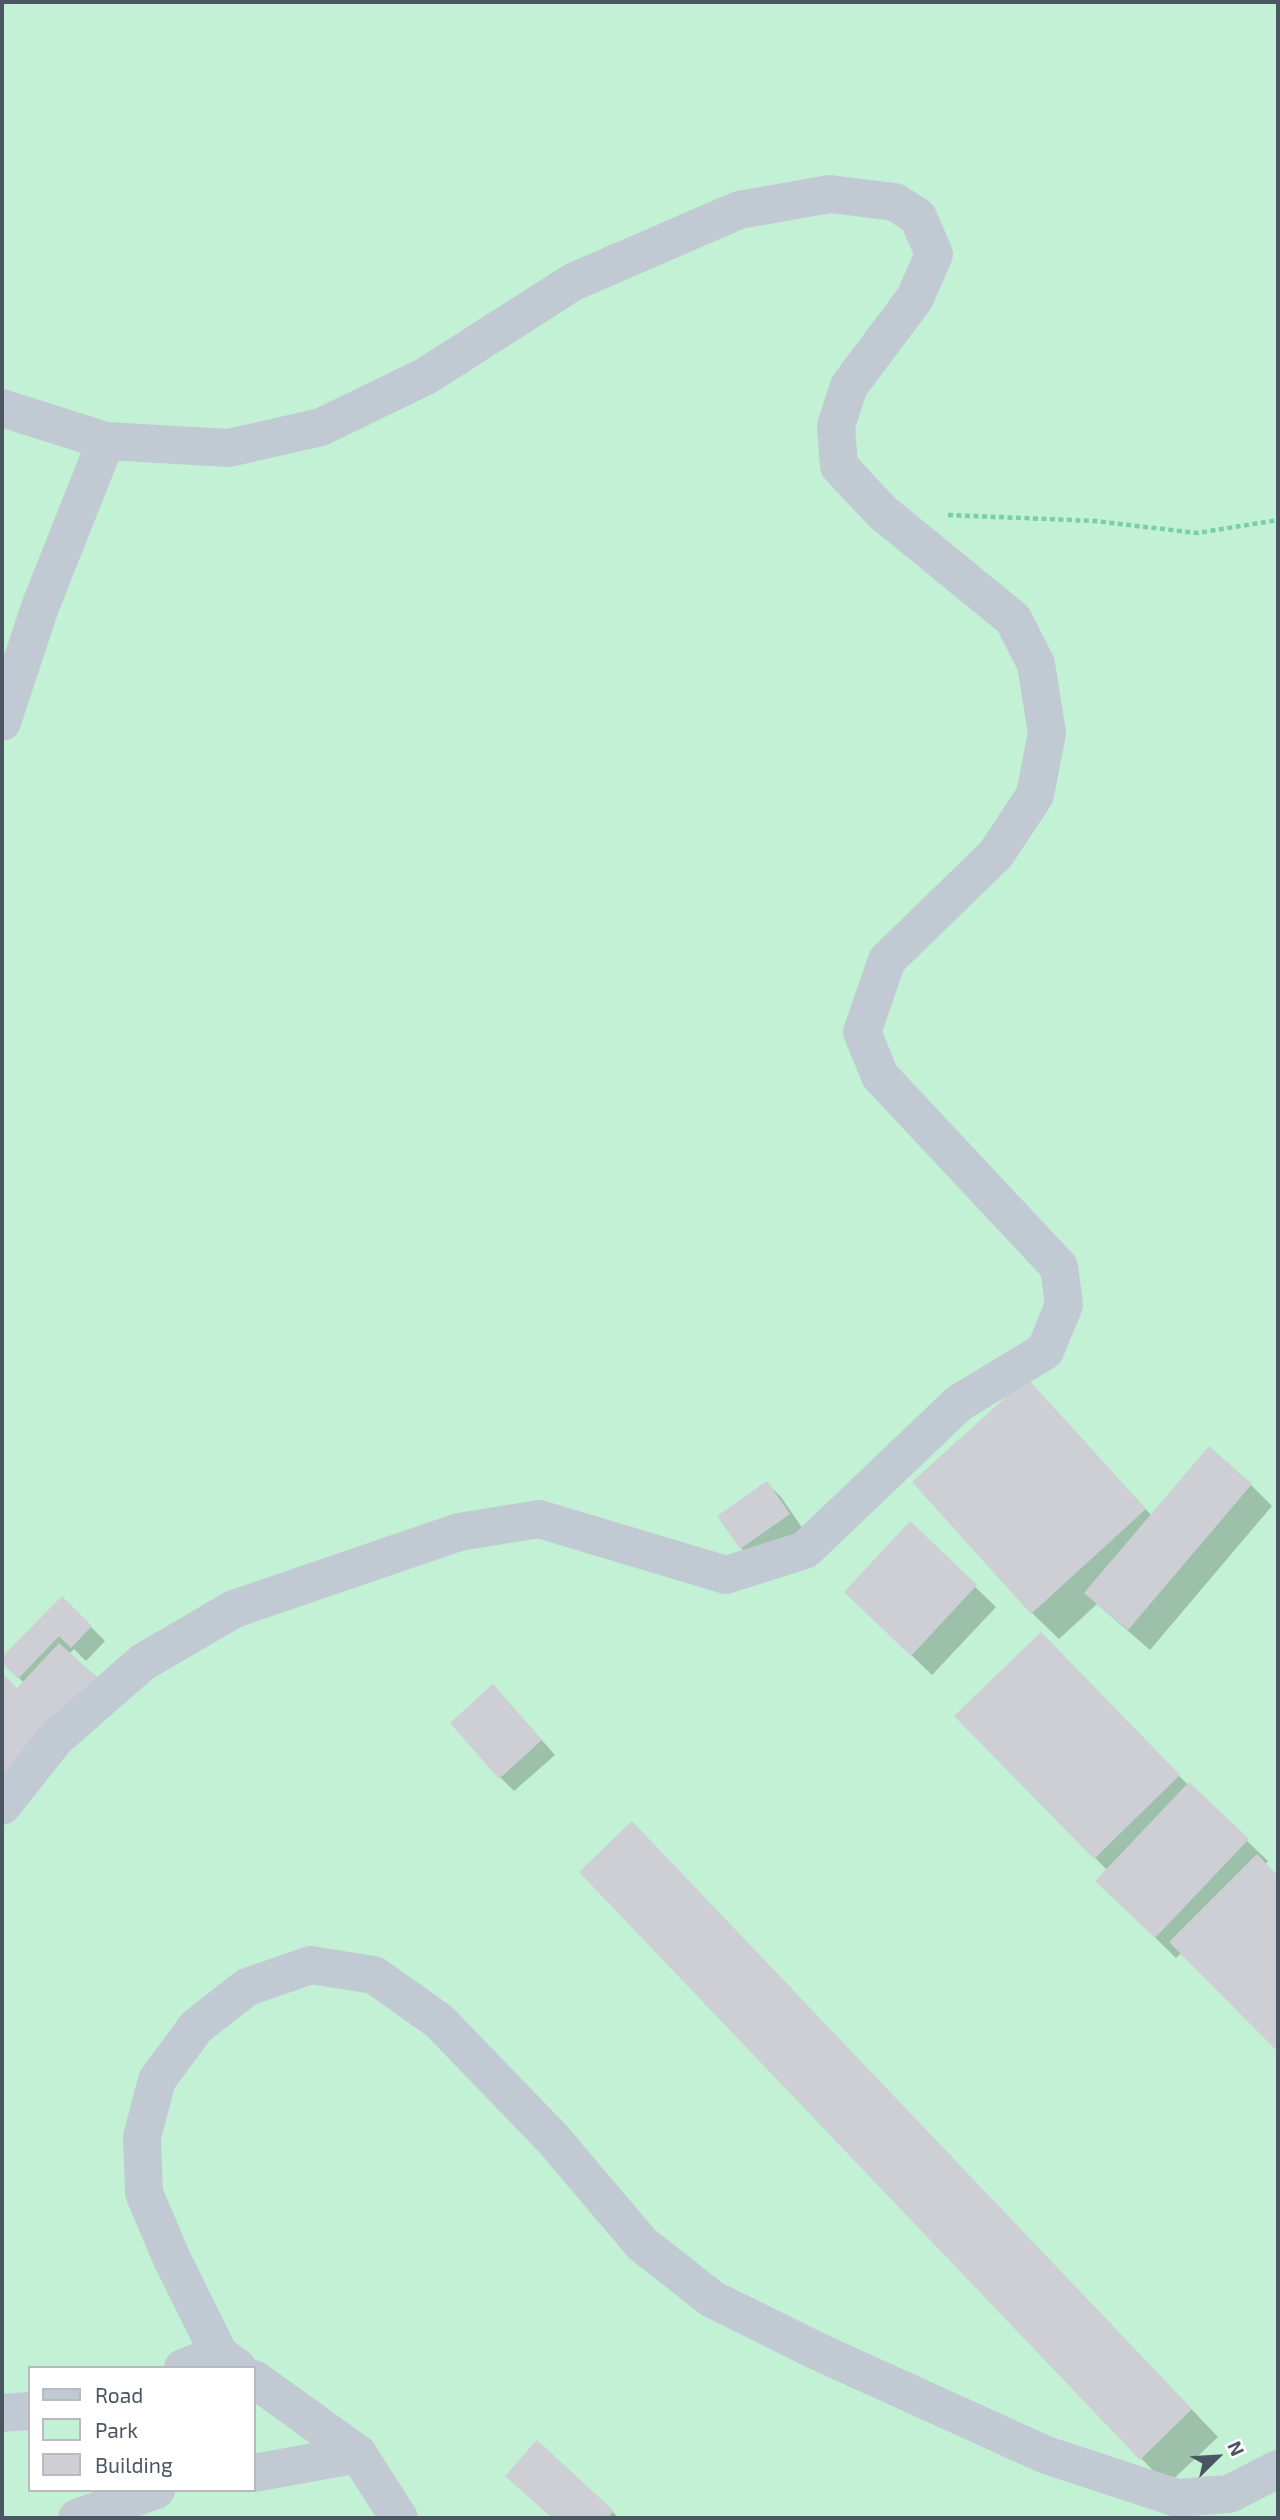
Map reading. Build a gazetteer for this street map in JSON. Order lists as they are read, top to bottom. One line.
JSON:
{"legend":["Road","Park","Building"],"north":"top right"}
